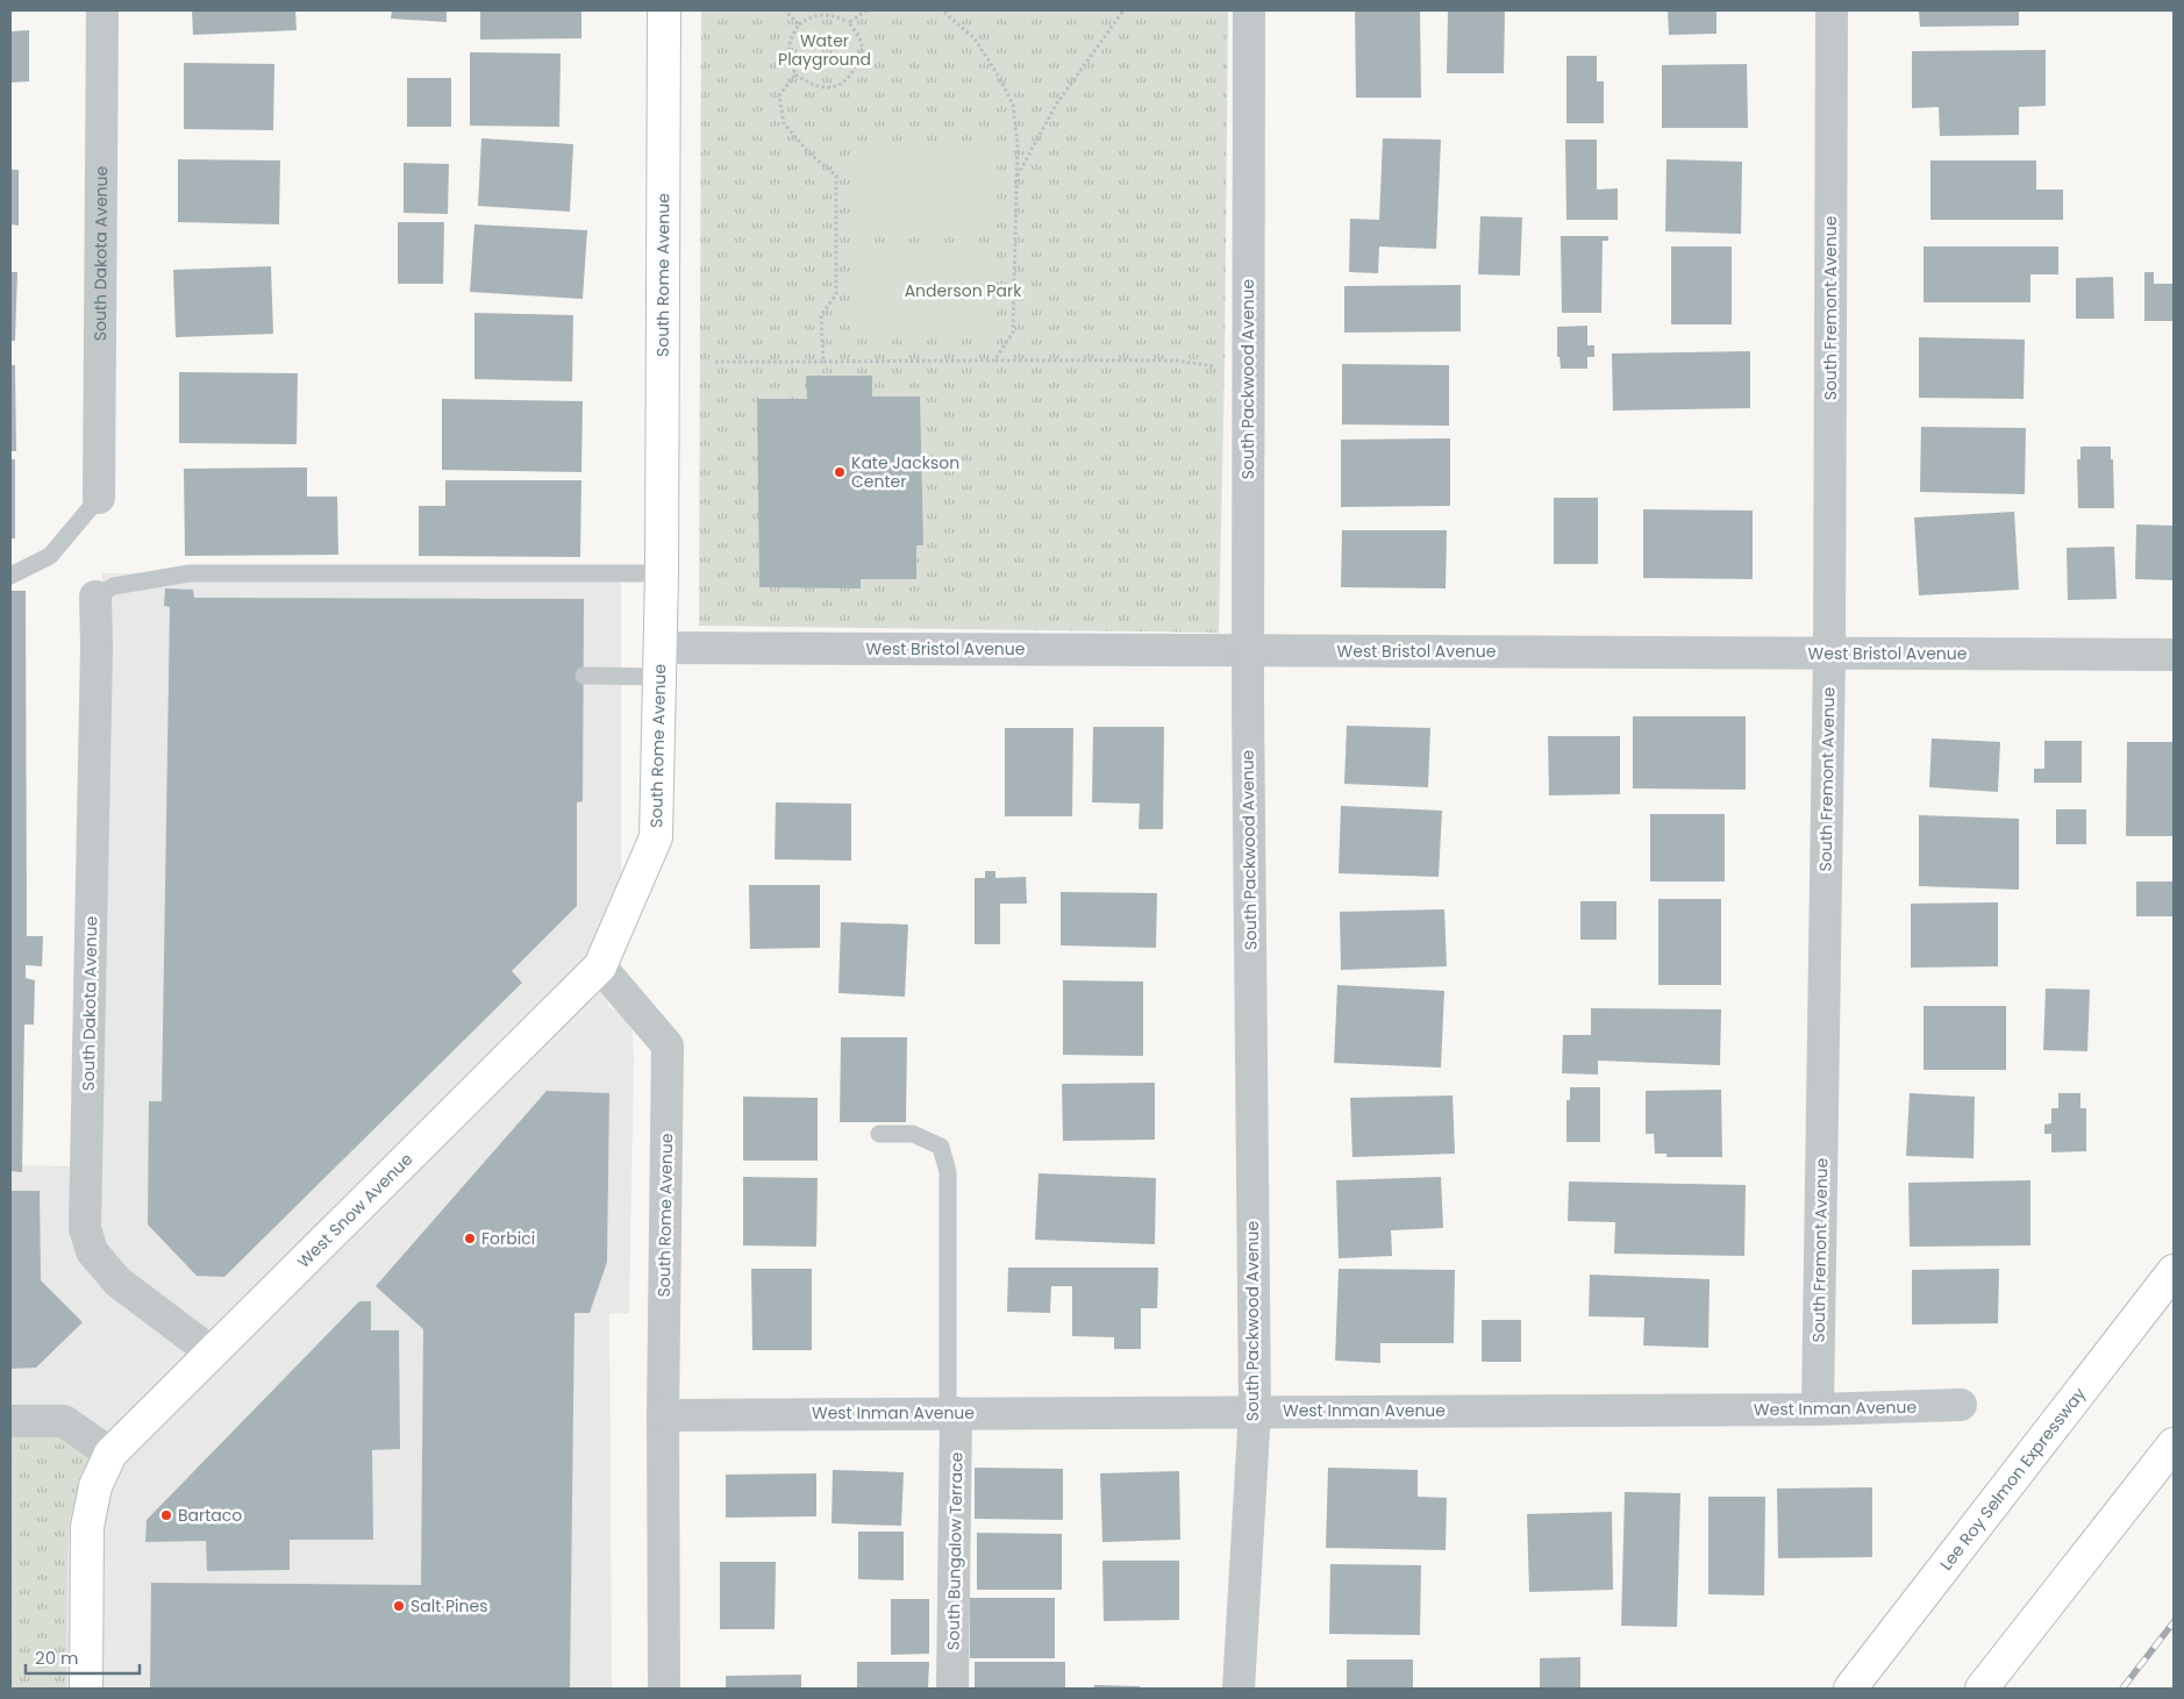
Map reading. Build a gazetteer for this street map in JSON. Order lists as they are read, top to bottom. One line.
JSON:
{"streets":{"main road":["South Rome Avenue","West Snow Avenue","Lee Roy Selmon Expressway"],"street":["South Dakota Avenue","South Fremont Avenue","South Packwood Avenue","West Bristol Avenue","West Inman Avenue","South Bungalow Terrace"]},"crossings":[["South Dakota Avenue","West Snow Avenue"],["South Rome Avenue","West Bristol Avenue"],["South Rome Avenue","West Snow Avenue"],["South Rome Avenue","West Inman Avenue"],["South Fremont Avenue","West Bristol Avenue"],["South Fremont Avenue","West Inman Avenue"],["South Packwood Avenue","West Bristol Avenue"],["South Packwood Avenue","West Inman Avenue"],["West Inman Avenue","South Bungalow Terrace"]],"parks":["Water Playground","Anderson Park"],"places":["Kate Jackson Center","Forbici","Bartaco","Salt Pines"],"scale_bar":"20 m"}
